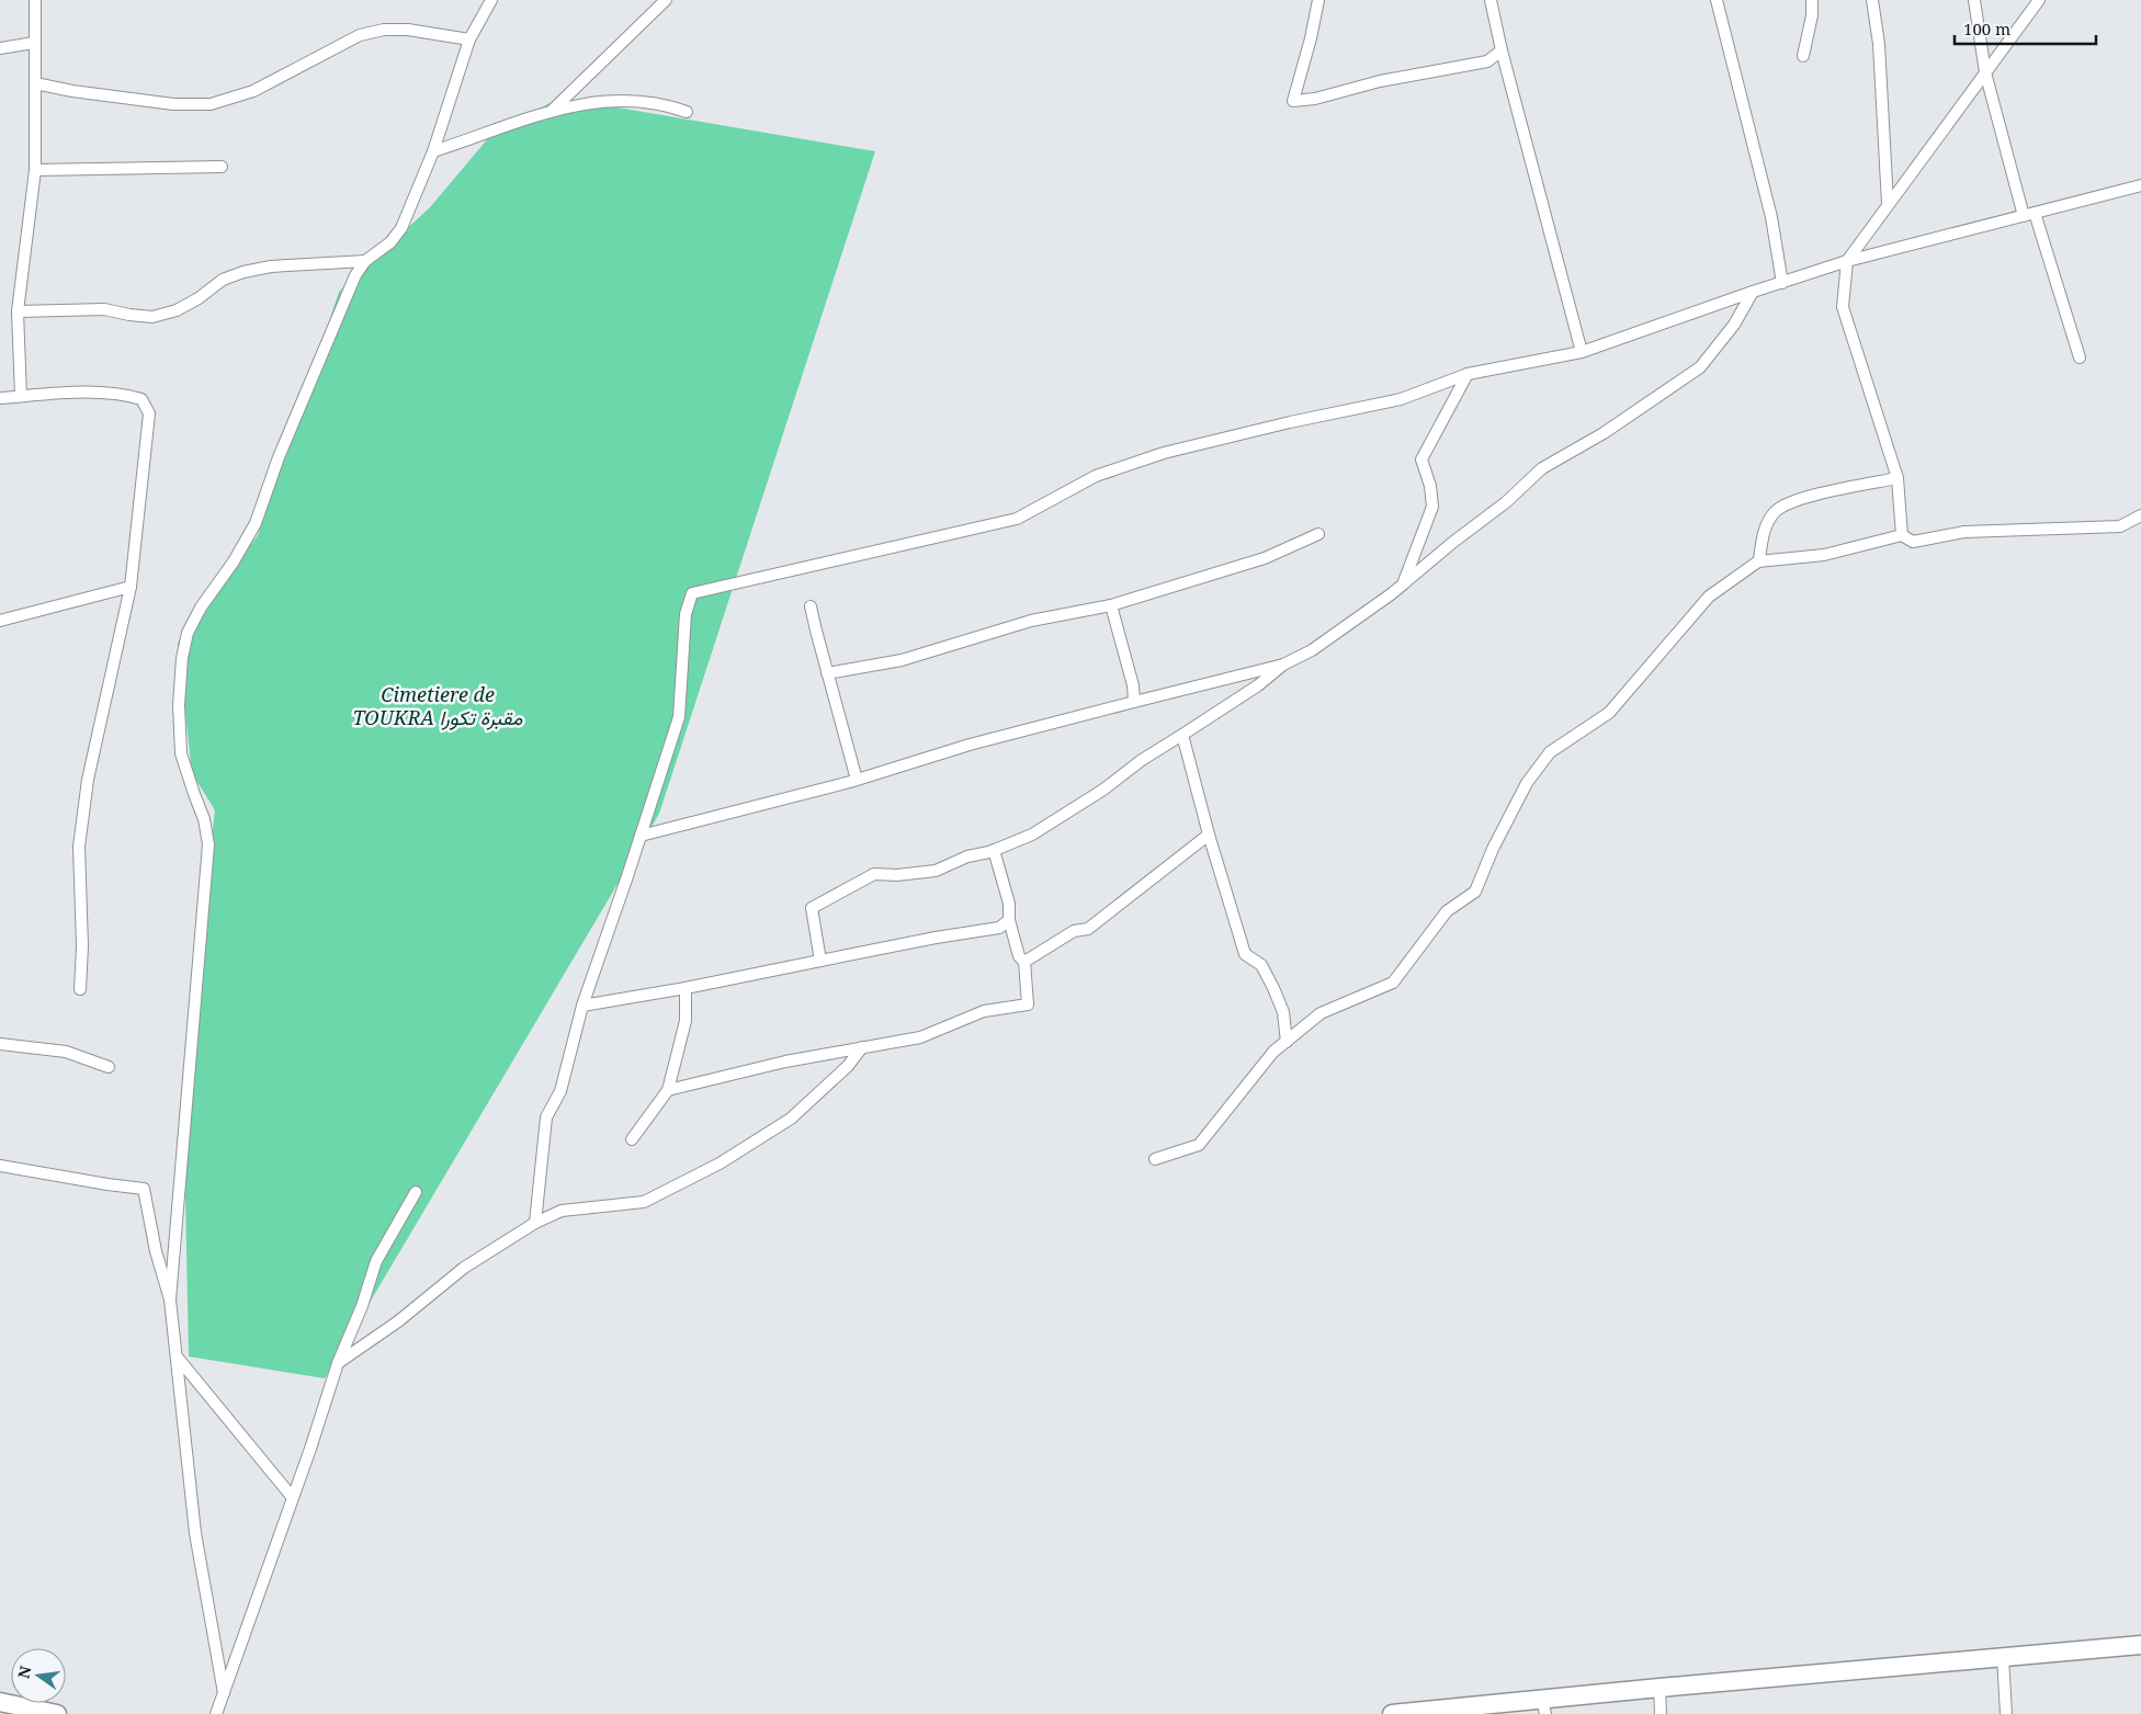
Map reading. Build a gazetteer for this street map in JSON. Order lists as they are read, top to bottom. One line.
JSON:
{"parks":["Cimetiere de TOUKRA مقبرة تكورا"],"scale_bar":"100 m","north":"left"}
